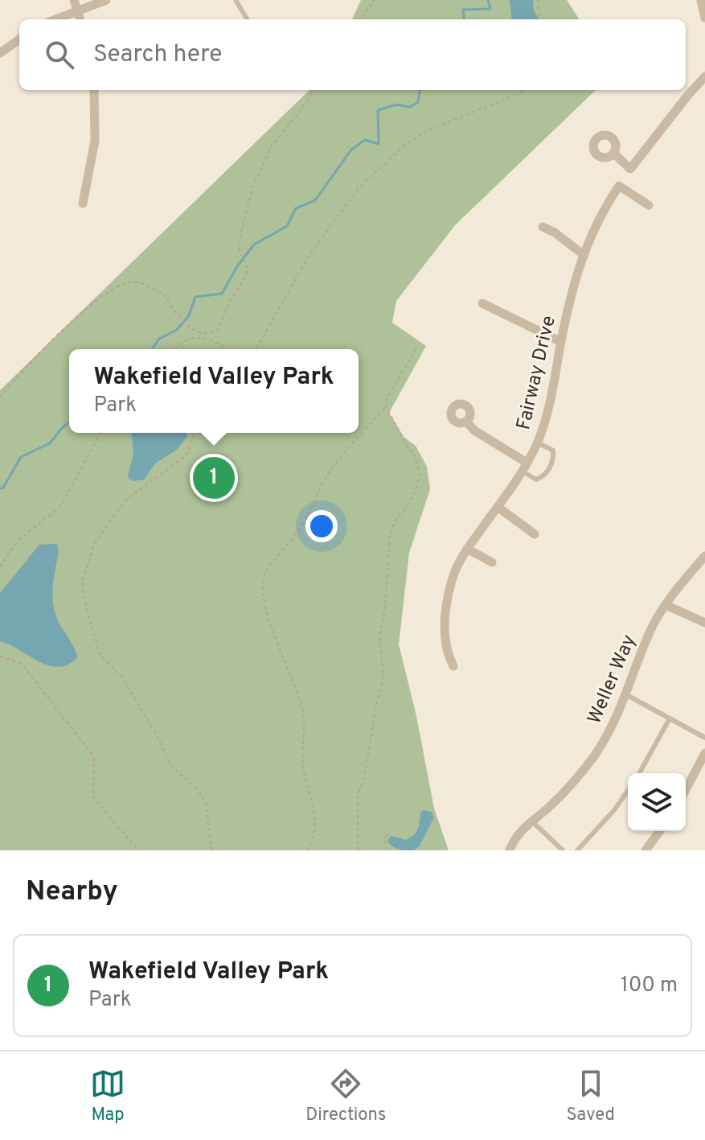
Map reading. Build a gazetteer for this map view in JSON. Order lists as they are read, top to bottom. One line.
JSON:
{"streets":{"street":["Fairway Drive","Weller Way"]},"page":{"search":"Search here","popup":["Wakefield Valley Park","Park"],"pins":"1","heading":"Nearby","list":[{"mark":"1","name":"Wakefield Valley Park","note":"Park","value":"100 m"}],"nav":["Map","Directions","Saved"]}}
